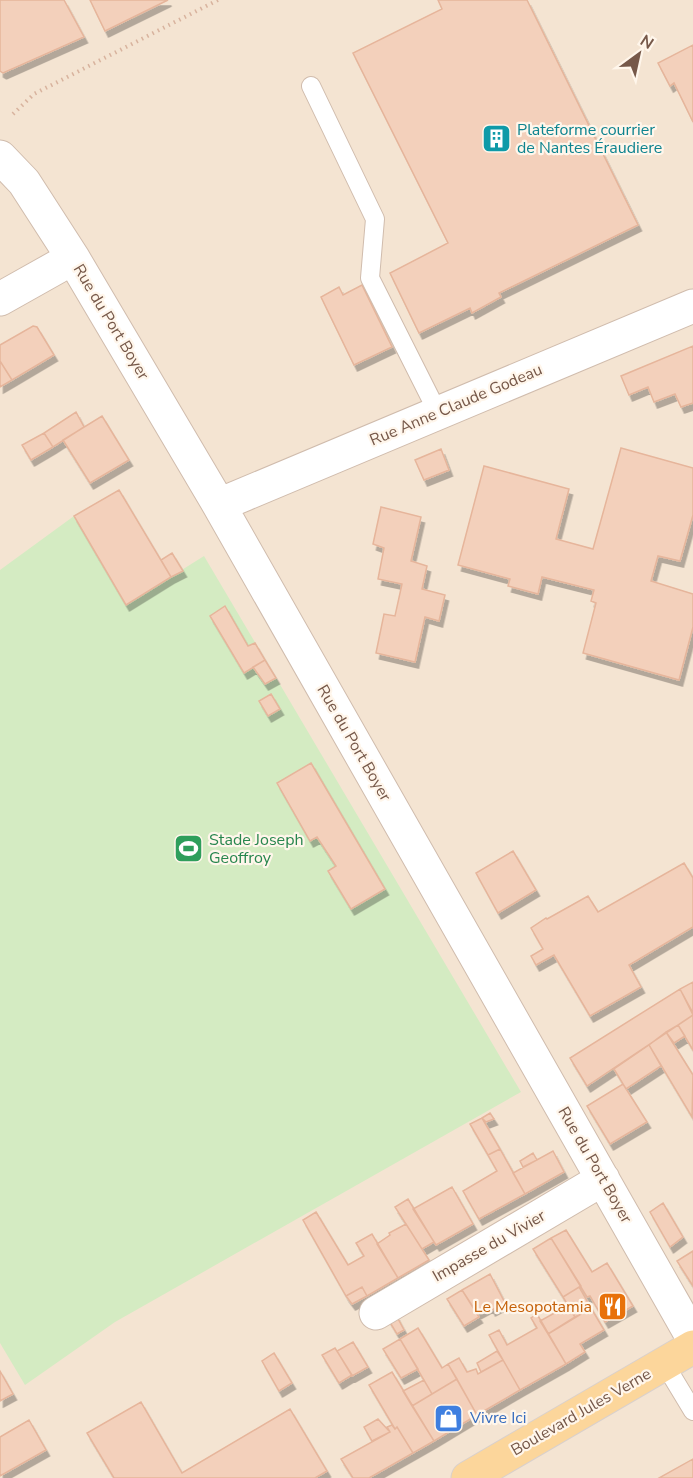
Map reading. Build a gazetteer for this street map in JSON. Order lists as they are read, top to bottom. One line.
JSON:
{"streets":{"main road":["Boulevard Jules Verne"],"street":["Rue du Port Boyer","Rue Anne Claude Godeau","Impasse du Vivier"]},"crossings":[["Rue du Port Boyer","Rue Anne Claude Godeau"],["Rue du Port Boyer","Impasse du Vivier"]],"places":{"building":["Plateforme courrier de Nantes Éraudiere"],"sports":["Stade Joseph Geoffroy"],"restaurant":["Le Mesopotamia"],"shop":["Vivre Ici"]},"north":"top right"}
